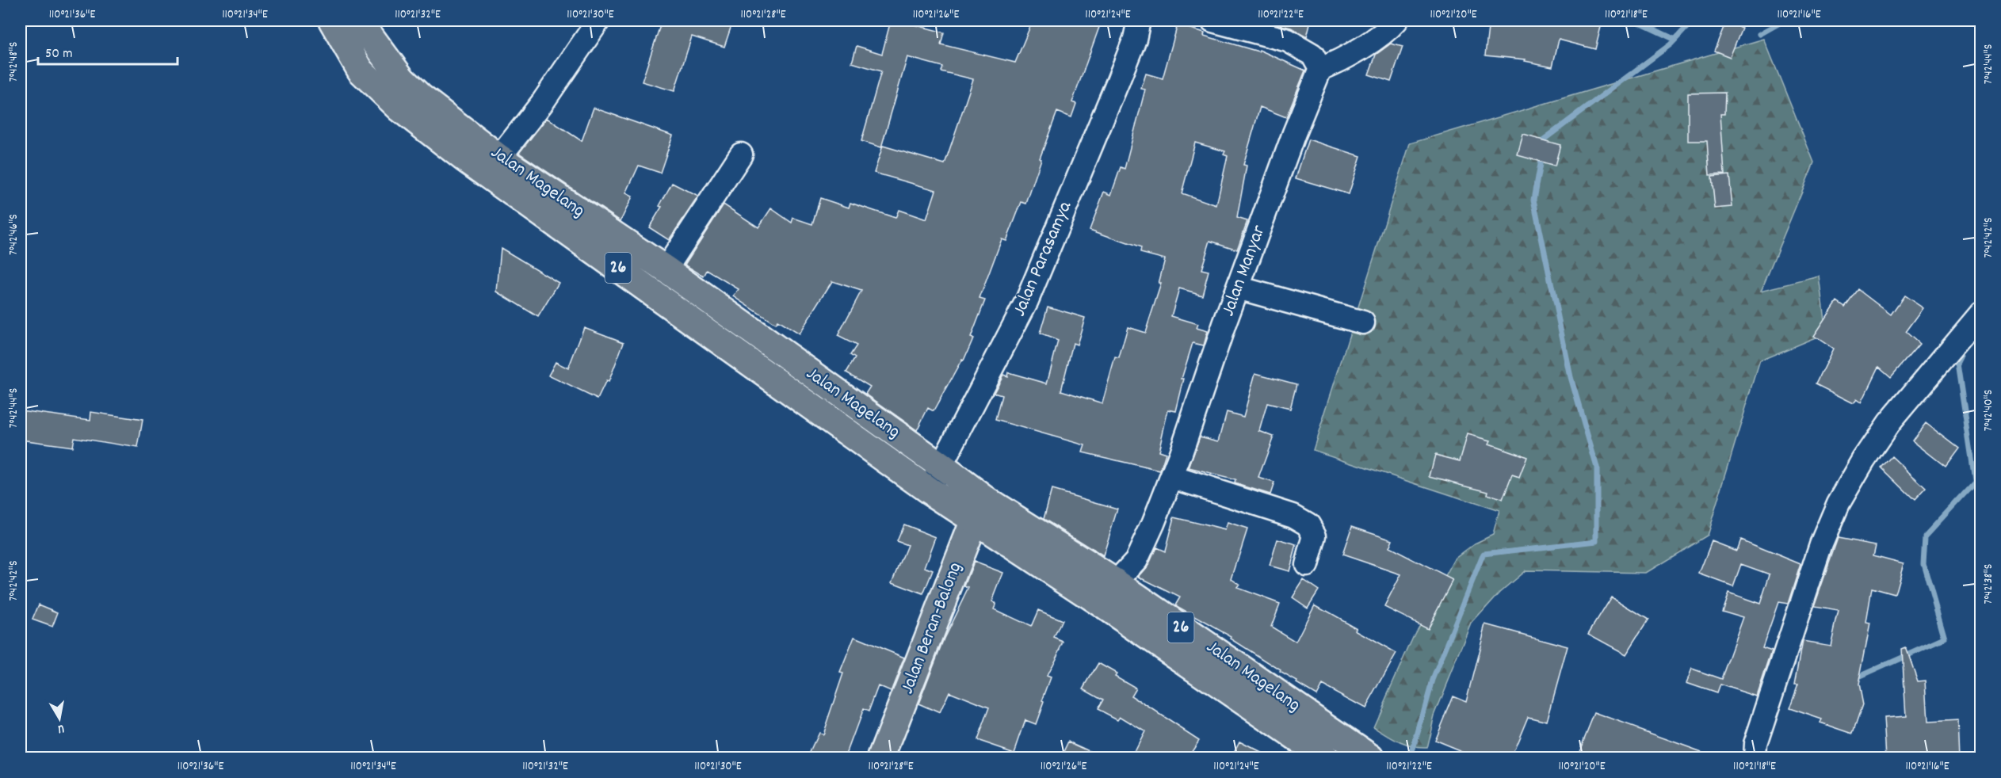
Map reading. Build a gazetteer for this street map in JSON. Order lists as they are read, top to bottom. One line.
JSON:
{"streets":{"main road":["Jalan Magelang","26","Jalan Beran-Balong"],"street":["Jalan Parasamya","Jalan Manyar"]},"crossings":[["Jalan Magelang","Jalan Parasamya"],["Jalan Magelang","Jalan Manyar"],["Jalan Magelang","Jalan Beran-Balong"]],"scale_bar":"50 m","north":"bottom","coordinates":["110°21'36\"E","110°21'34\"E","110°21'32\"E","110°21'30\"E","110°21'28\"E","110°21'26\"E","110°21'24\"E","110°21'22\"E","110°21'20\"E","110°21'18\"E","110°21'16\"E","7°42'48\"S","7°42'44\"S","7°42'46\"S","7°42'42\"S","7°42'40\"S","7°42'38\"S"]}
